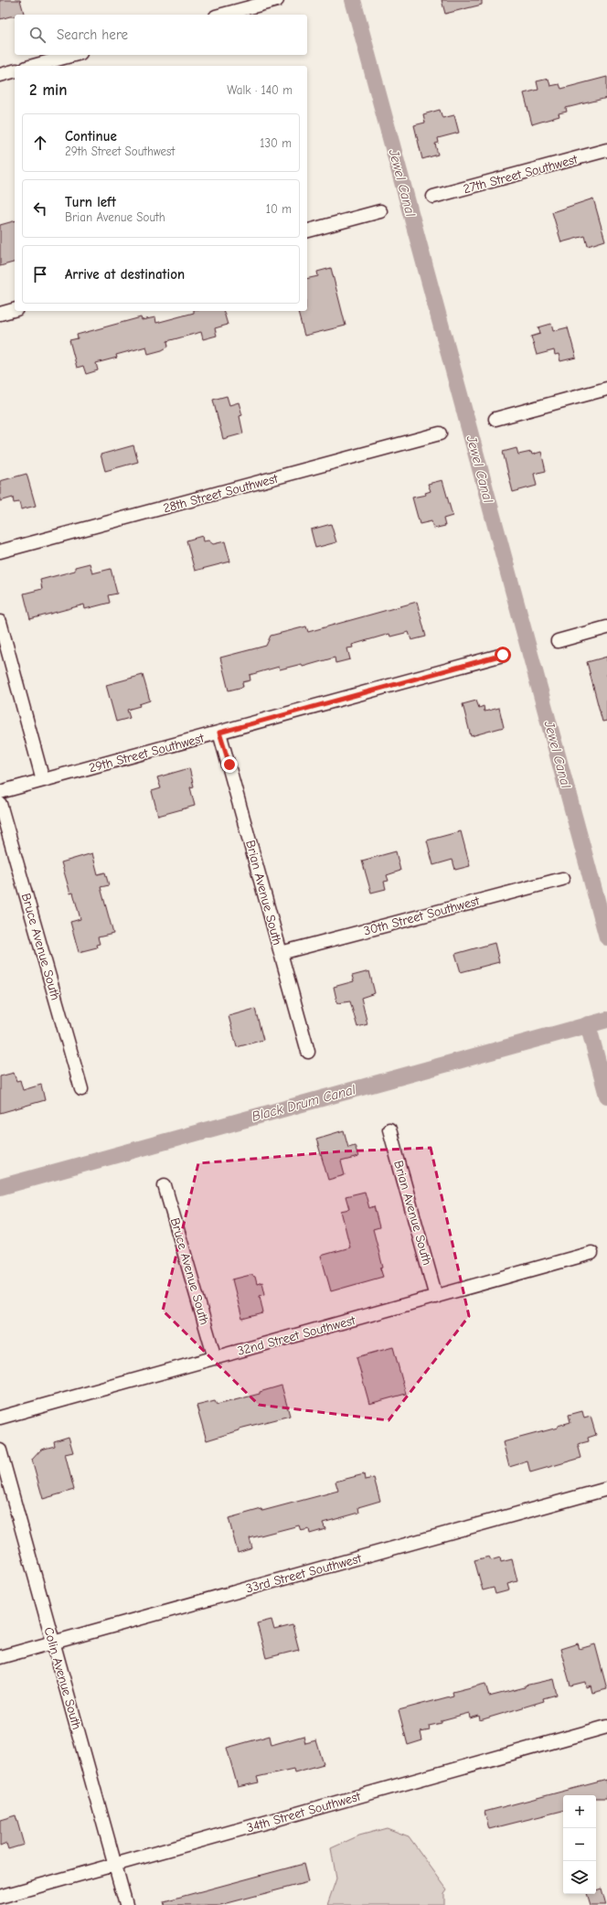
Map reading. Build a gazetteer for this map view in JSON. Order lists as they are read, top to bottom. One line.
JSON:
{"streets":{"street":["27th Street Southwest","28th Street Southwest","29th Street Southwest","Brian Avenue South","30th Street Southwest","Bruce Avenue South","32nd Street Southwest","33rd Street Southwest","Colin Avenue South","34th Street Southwest"]},"crossings":[["29th Street Southwest","Brian Avenue South"],["Brian Avenue South","30th Street Southwest"],["Brian Avenue South","32nd Street Southwest"],["Bruce Avenue South","32nd Street Southwest"],["33rd Street Southwest","Colin Avenue South"],["Colin Avenue South","34th Street Southwest"]],"water":["Jewel Canal","Black Drum Canal"],"page":{"search":"Search here","heading":["2 min","Walk · 140 m"],"list":[["Continue","29th Street Southwest","130 m"],["Turn left","Brian Avenue South","10 m"],"Arrive at destination"],"map_buttons":["+","−"]}}
